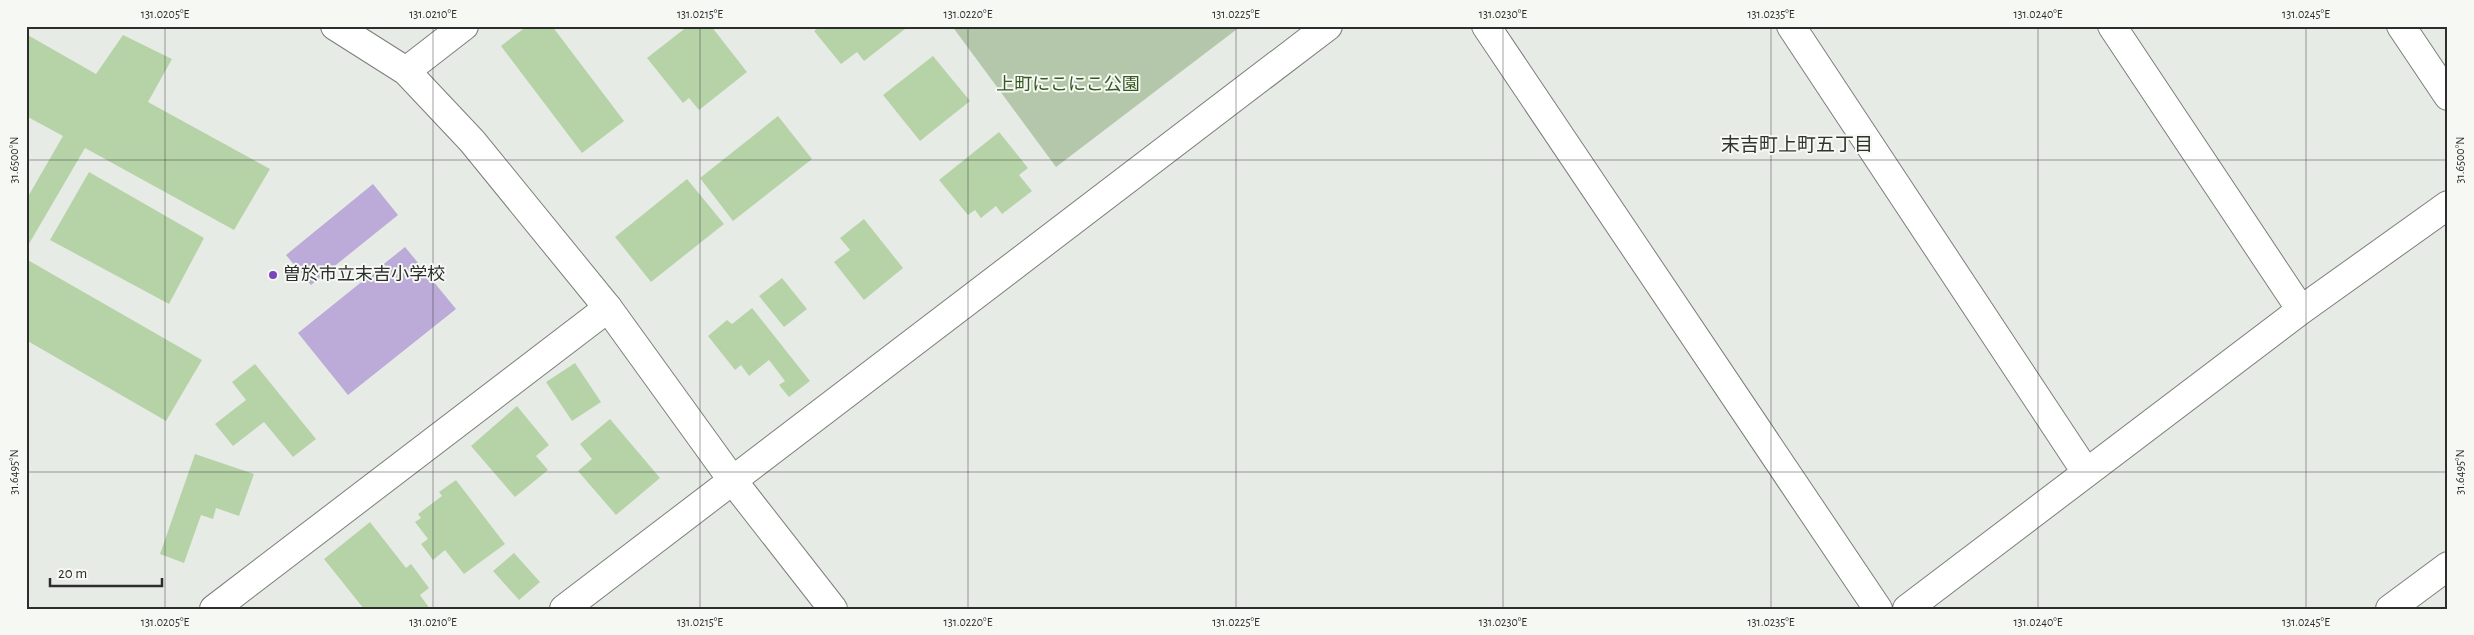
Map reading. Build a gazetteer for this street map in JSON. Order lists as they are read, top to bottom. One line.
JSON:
{"districts":["末吉町上町五丁目"],"parks":["上町にこにこ公園"],"places":["曽於市立末吉小学校"],"scale_bar":"20 m","coordinates":["131.0205°E","131.0210°E","131.0215°E","131.0220°E","131.0225°E","131.0230°E","131.0235°E","131.0240°E","131.0245°E","31.6500°N","31.6495°N"]}
